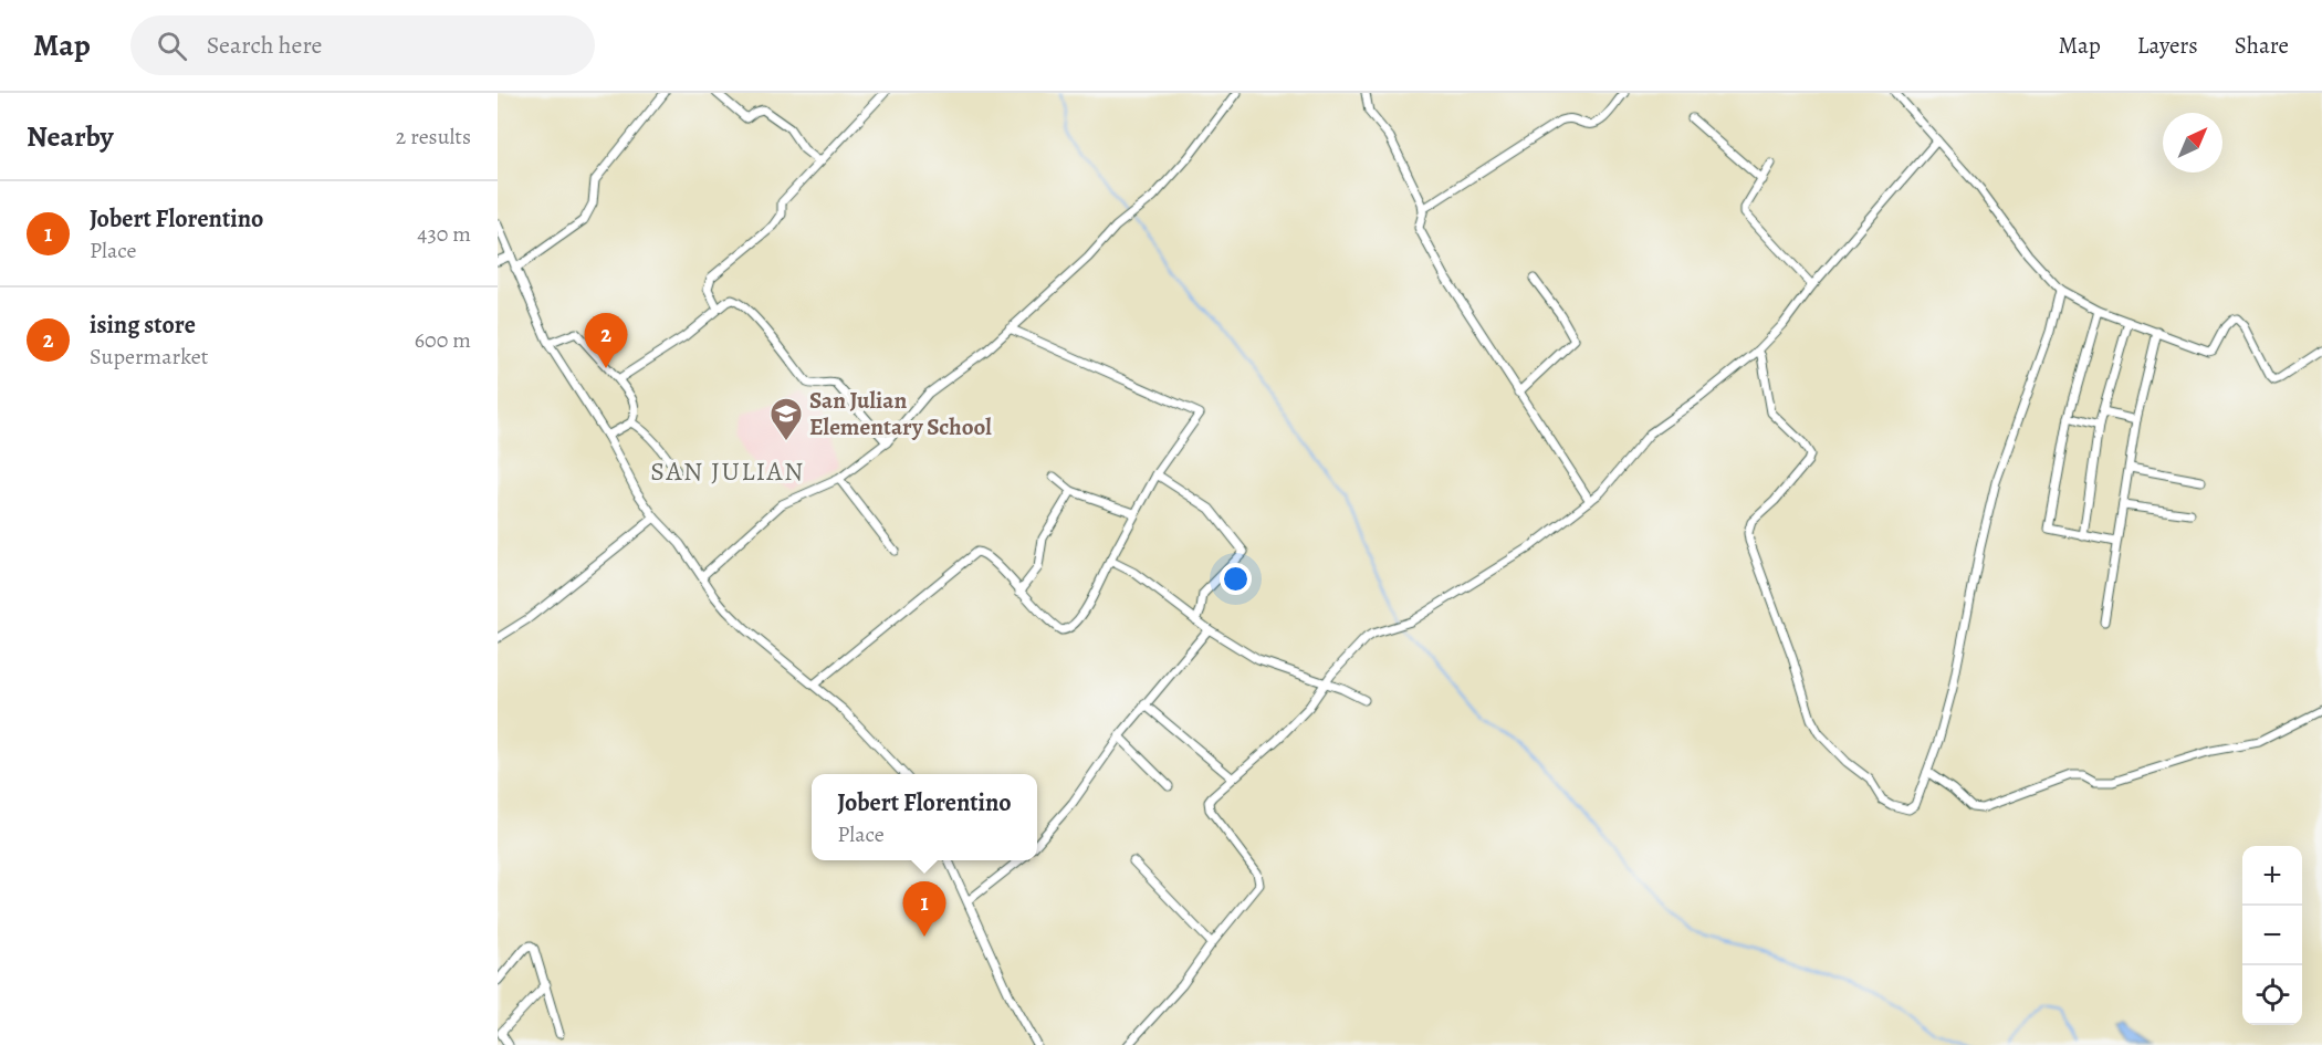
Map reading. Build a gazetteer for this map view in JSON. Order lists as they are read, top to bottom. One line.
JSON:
{"districts":["SAN JULIAN"],"places":{"school or university":["San Julian Elementary School"]},"north":"top right","page":{"header":"Map","search":"Search here","nav":["Map","Layers","Share"],"heading":["Nearby","2 results"],"list":[{"mark":"1","name":"Jobert Florentino","note":"Place","value":"430 m"},{"mark":"2","name":"ising store","note":"Supermarket","value":"600 m"}],"pins":["2","1"],"popup":["Jobert Florentino","Place"],"map_buttons":["+","−"]}}
